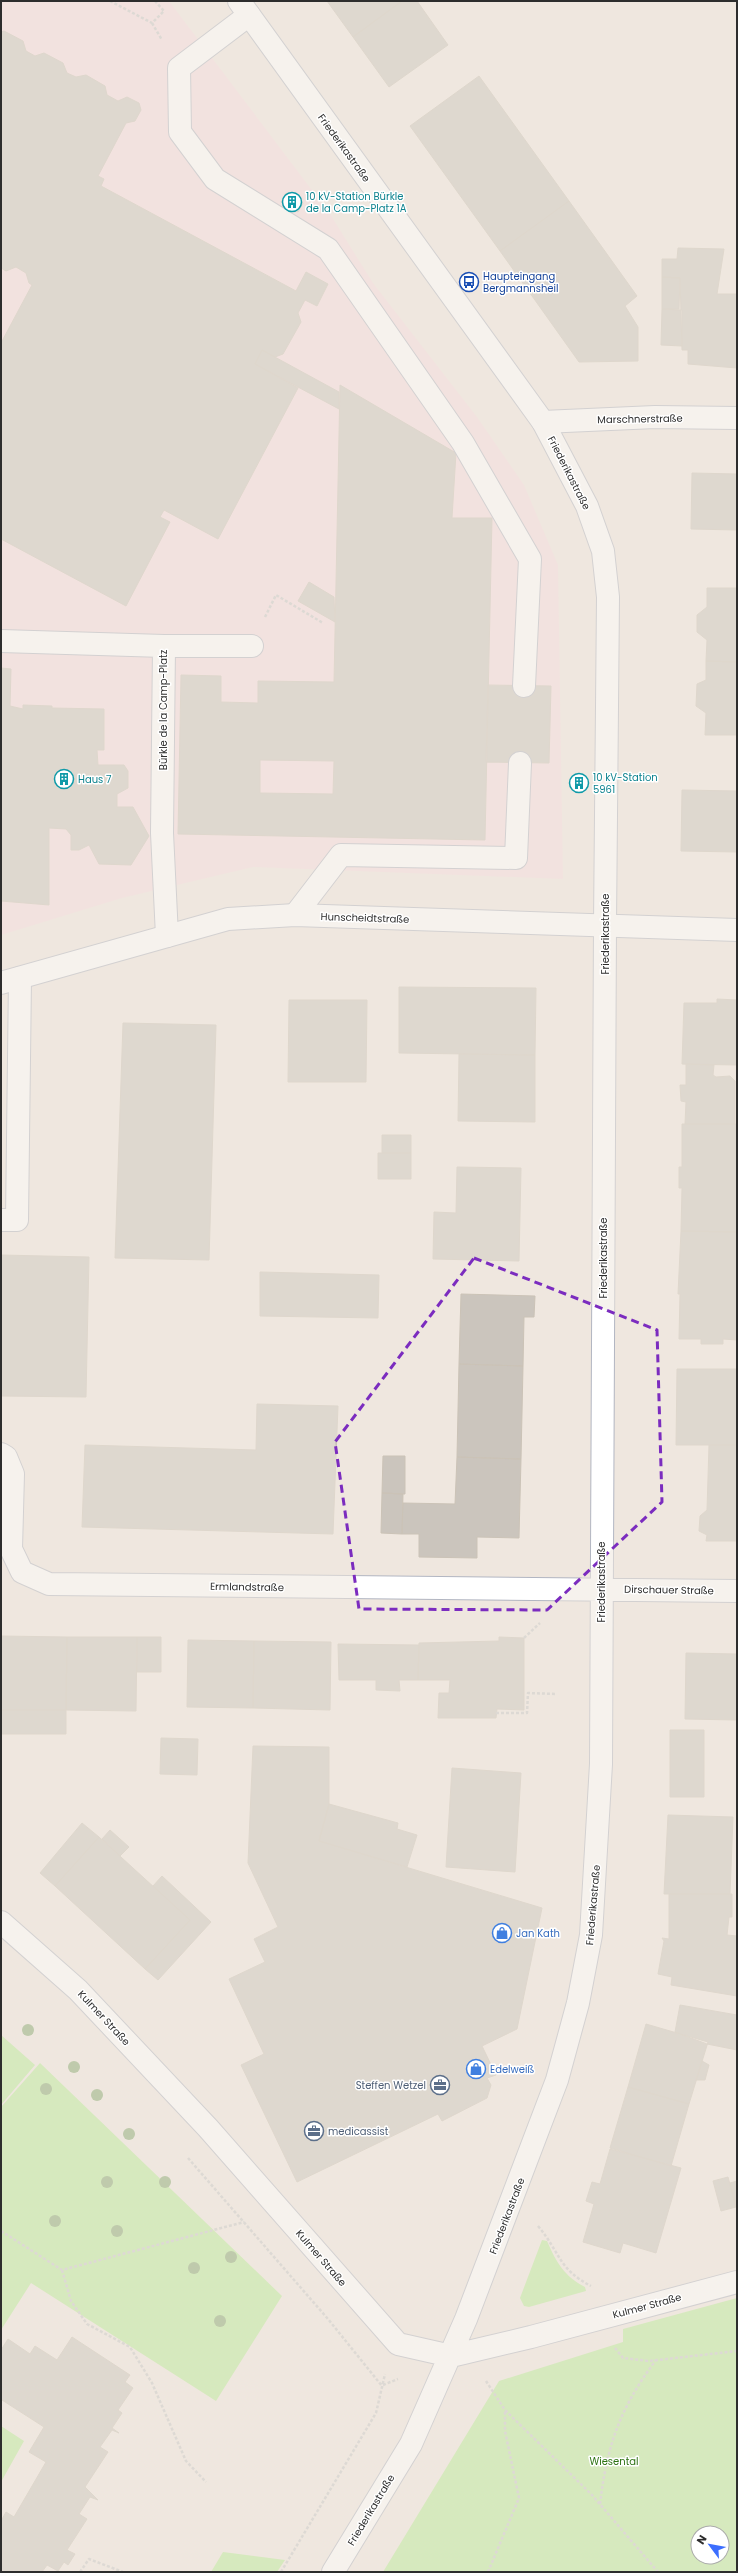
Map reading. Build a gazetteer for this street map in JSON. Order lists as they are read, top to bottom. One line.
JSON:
{"streets":{"street":["Friederikastraße","Marschnerstraße","Bürkle de la Camp-Platz","Hunscheidtstraße","Ermlandstraße","Dirschauer Straße","Kulmer Straße"]},"crossings":[["Friederikastraße","Marschnerstraße"],["Friederikastraße","Hunscheidtstraße"],["Friederikastraße","Ermlandstraße"],["Friederikastraße","Dirschauer Straße"],["Friederikastraße","Kulmer Straße"],["Bürkle de la Camp-Platz","Hunscheidtstraße"],["Ermlandstraße","Dirschauer Straße"]],"parks":["Wiesental"],"places":{"building":["10 kV-Station Bürkle de la Camp-Platz 1A","Haus 7","10 kV-Station 5961"],"bus stop":["Haupteingang Bergmannsheil"],"shop":["Jan Kath","Edelweiß"],"office":["Steffen Wetzel","medicassist"]},"north":"top left"}
